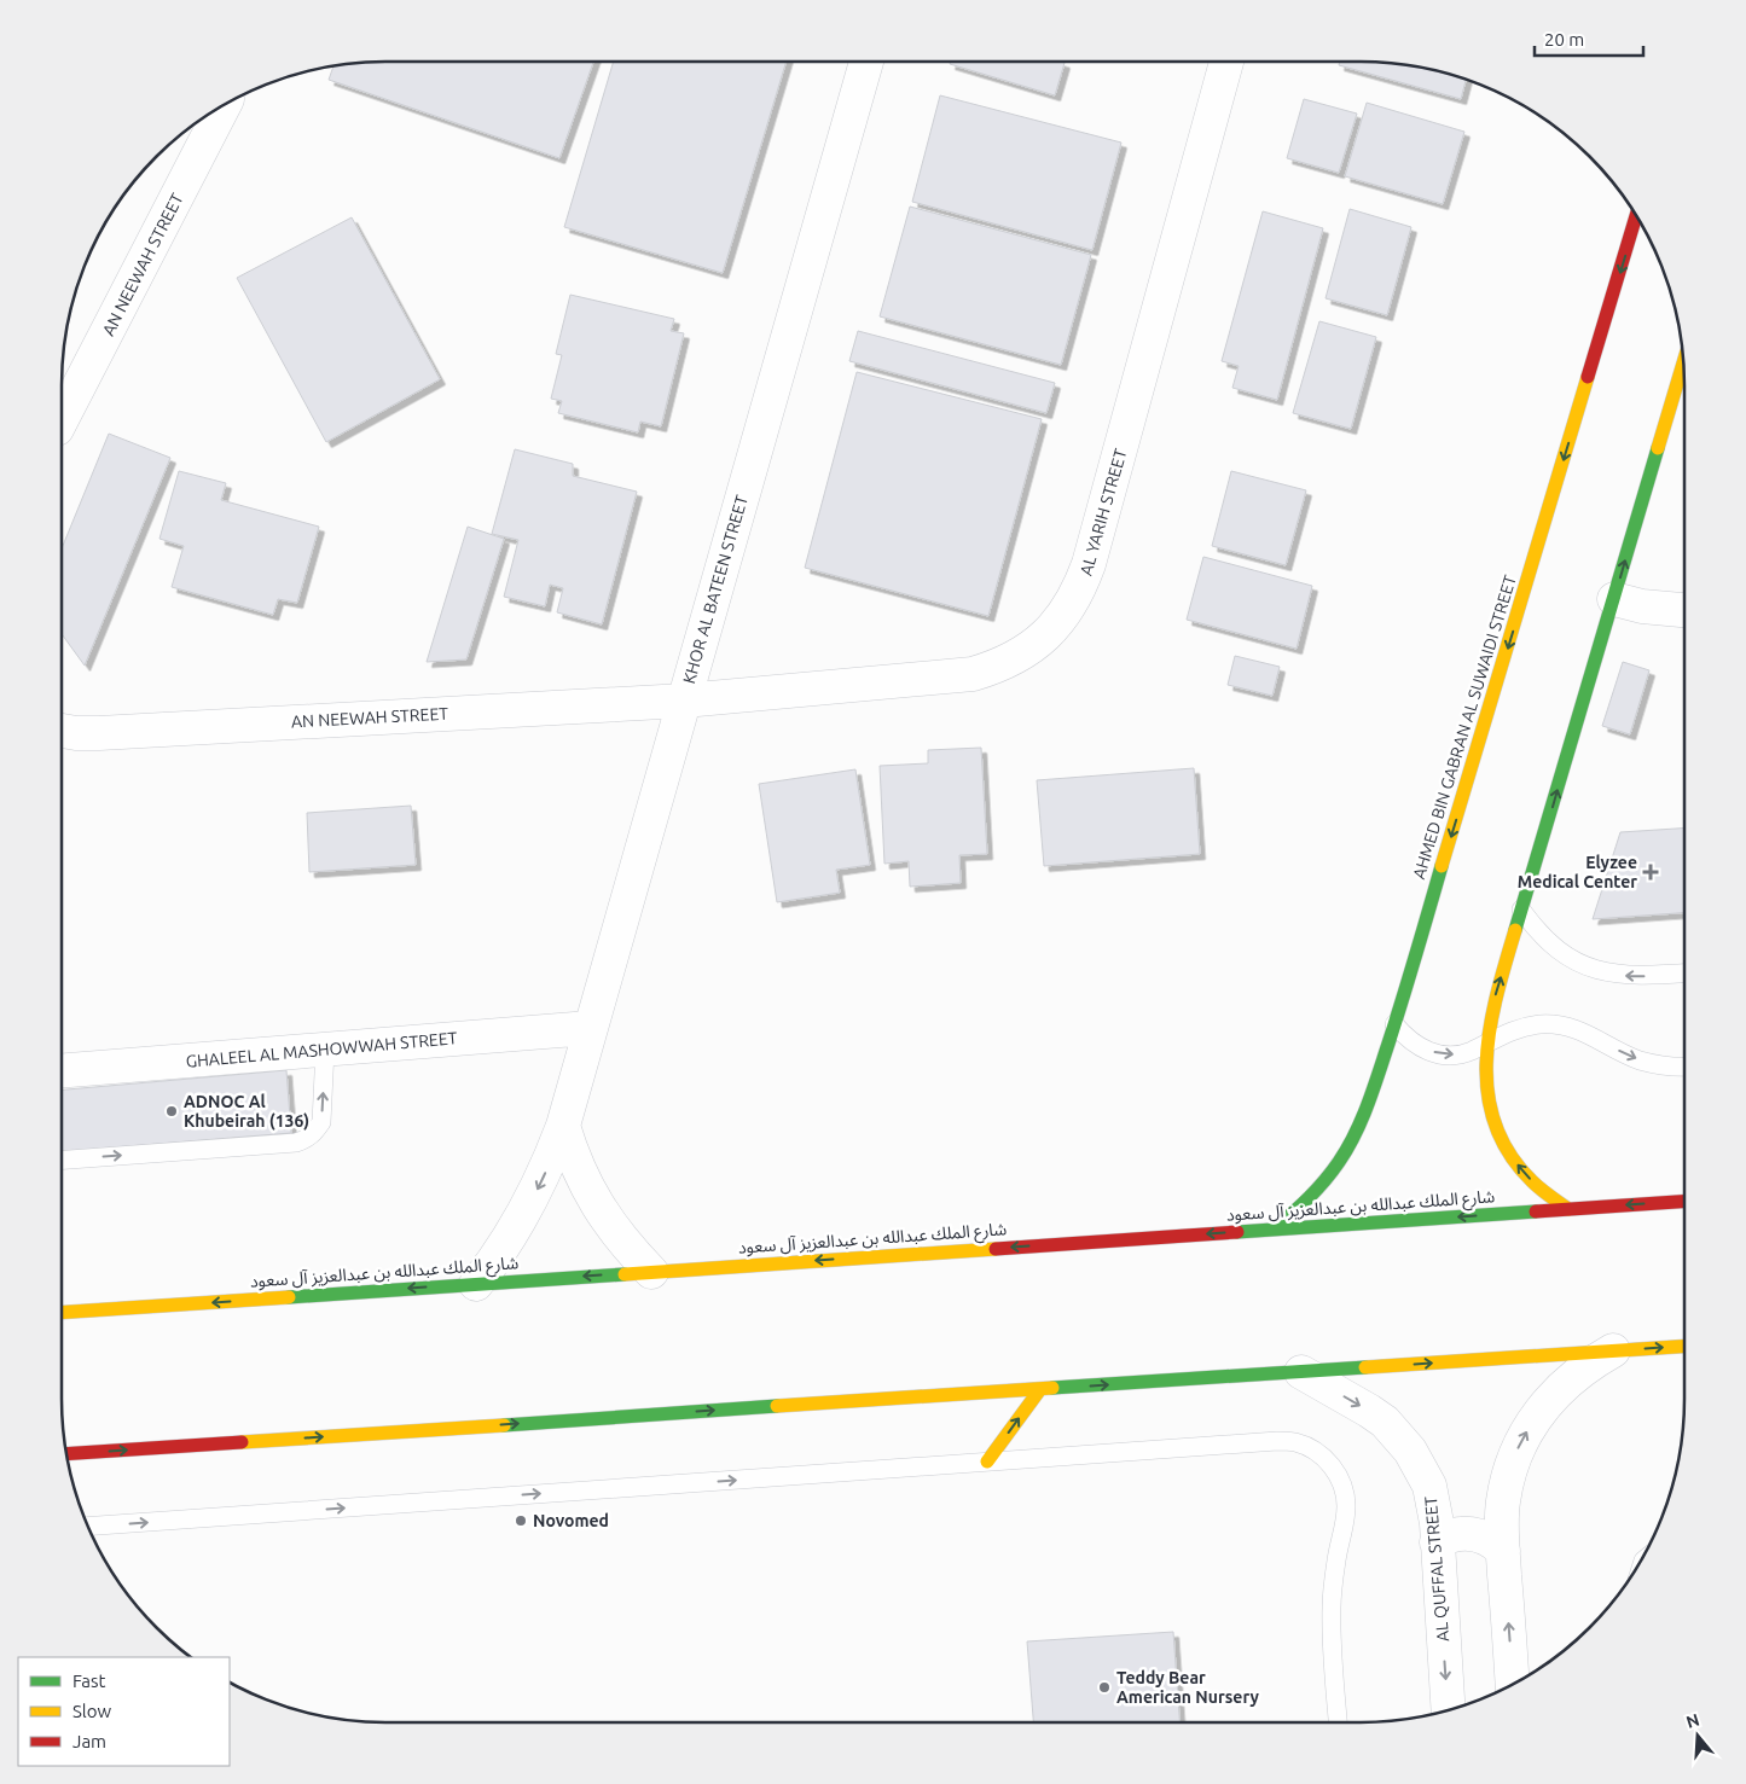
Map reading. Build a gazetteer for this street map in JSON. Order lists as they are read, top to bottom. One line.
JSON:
{"streets":{"main road":["AHMED BIN GABRAN AL SUWAIDI STREET","شارع الملك عبدالله بن عبدالعزيز آل سعود"],"street":["AN NEEWAH STREET","AL YARIH STREET","KHOR AL BATEEN STREET","GHALEEL AL MASHOWWAH STREET","AL QUFFAL STREET"]},"crossings":[["AN NEEWAH STREET","AL YARIH STREET"],["AN NEEWAH STREET","KHOR AL BATEEN STREET"],["AL YARIH STREET","KHOR AL BATEEN STREET"],["KHOR AL BATEEN STREET","GHALEEL AL MASHOWWAH STREET"],["KHOR AL BATEEN STREET","شارع الملك عبدالله بن عبدالعزيز آل سعود"],["AHMED BIN GABRAN AL SUWAIDI STREET","شارع الملك عبدالله بن عبدالعزيز آل سعود"]],"one_way":["شارع الملك عبدالله بن عبدالعزيز آل سعود"],"places":{"health":["Elyzee Medical Center"],"other":["ADNOC Al Khubeirah (136)","Novomed","Teddy Bear American Nursery"]},"legend":["Fast","Slow","Jam"],"scale_bar":"20 m","north":"top"}
